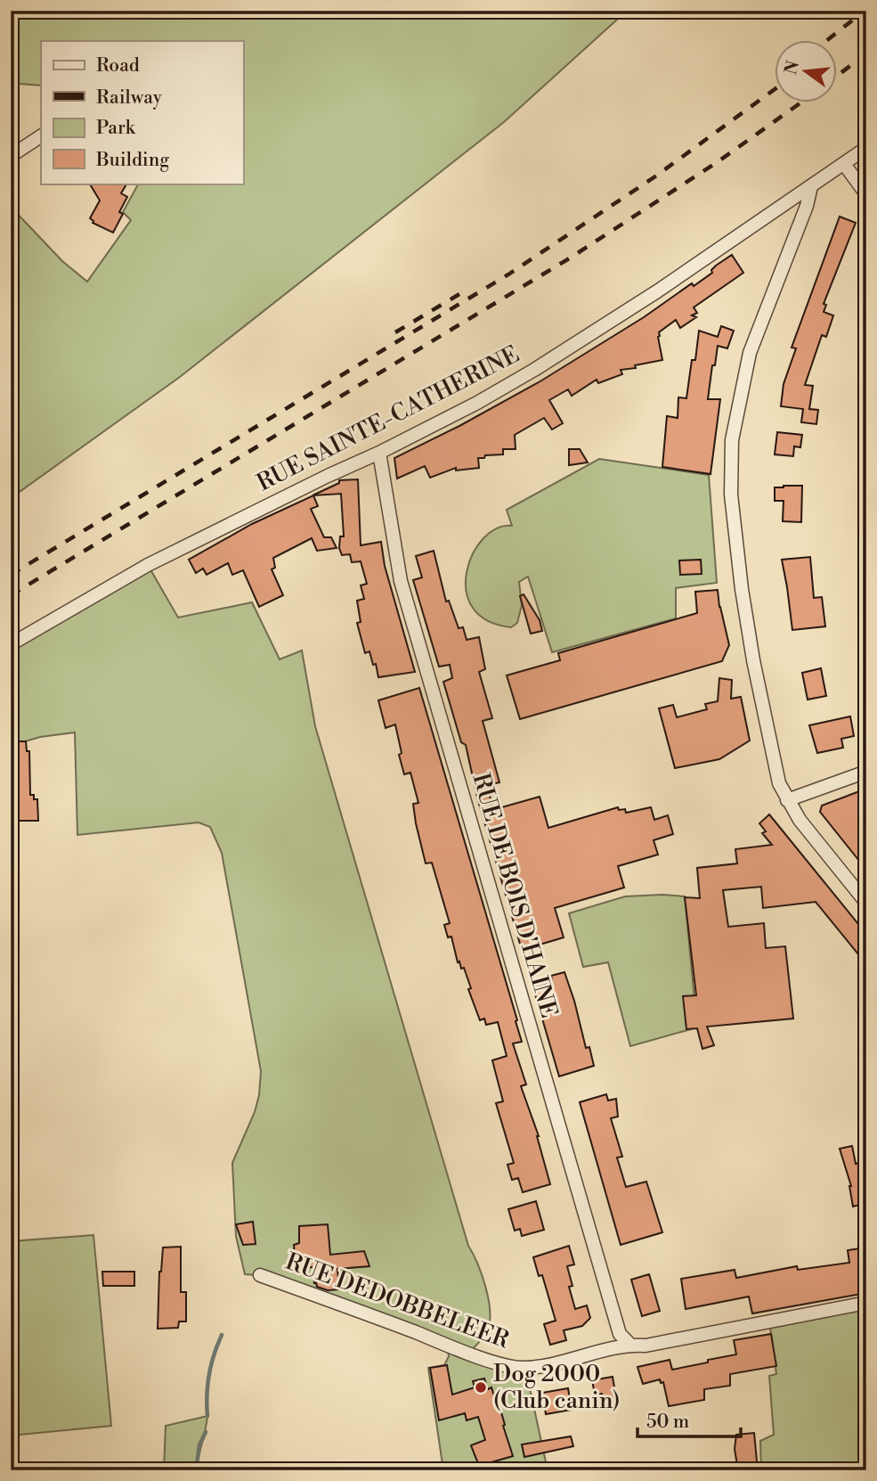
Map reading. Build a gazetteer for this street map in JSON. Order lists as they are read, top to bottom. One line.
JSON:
{"streets":{"street":["RUE SAINTE-CATHERINE","RUE DE BOIS D'HAINE","RUE DEDOBBELEER"]},"crossings":[["RUE SAINTE-CATHERINE","RUE DE BOIS D'HAINE"],["RUE DE BOIS D'HAINE","RUE DEDOBBELEER"]],"places":["Dog 2000 (Club canin)"],"legend":["Road","Railway","Park","Building"],"scale_bar":"50 m","north":"left"}
